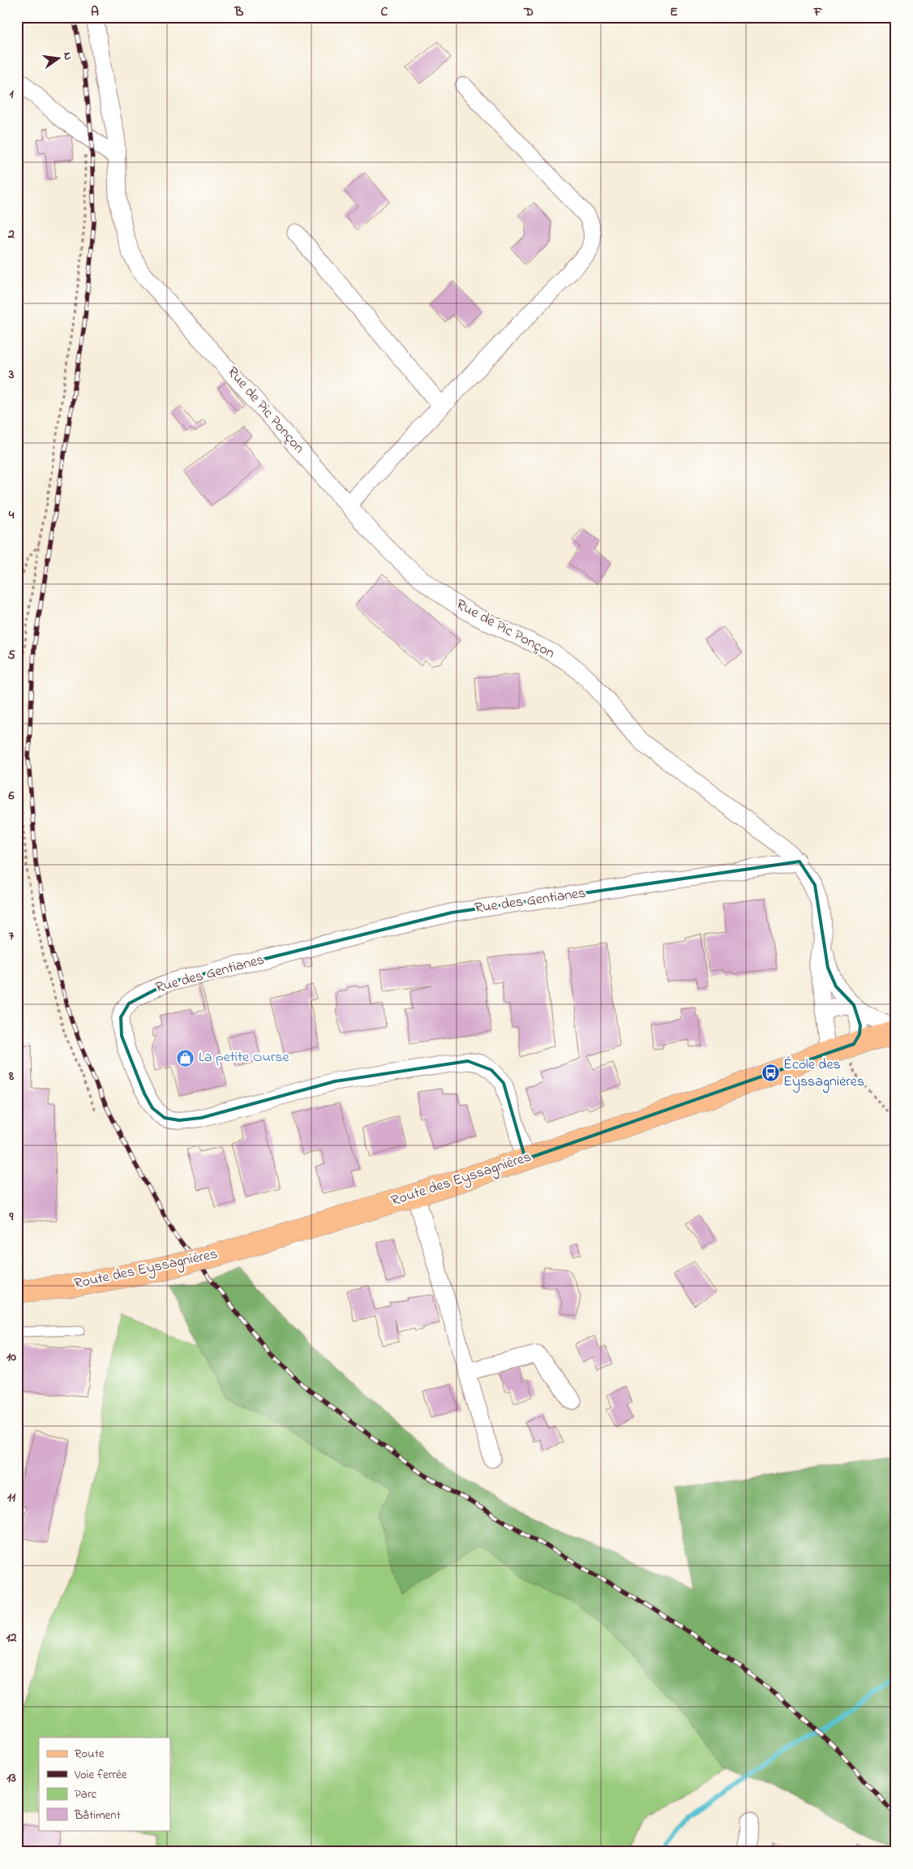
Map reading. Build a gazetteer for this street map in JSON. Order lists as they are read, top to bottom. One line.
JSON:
{"streets":{"main road":["Route des Eyssagnières"],"street":["Rue de Pic Ponçon","Rue des Gentianes"]},"crossings":[["Rue de Pic Ponçon","Rue des Gentianes"],["Rue de Pic Ponçon","Route des Eyssagnières"],["Rue des Gentianes","Route des Eyssagnières"]],"places":{"shop":["La petite Ourse"],"bus stop":["École des Eyssagnières"]},"legend":["Route","Voie ferrée","Parc","Bâtiment"],"north":"right","grid":{"columns":["A","B","C","D","E","F"],"rows":["1","2","3","4","5","6","7","8","9","10","11","12","13"]}}
